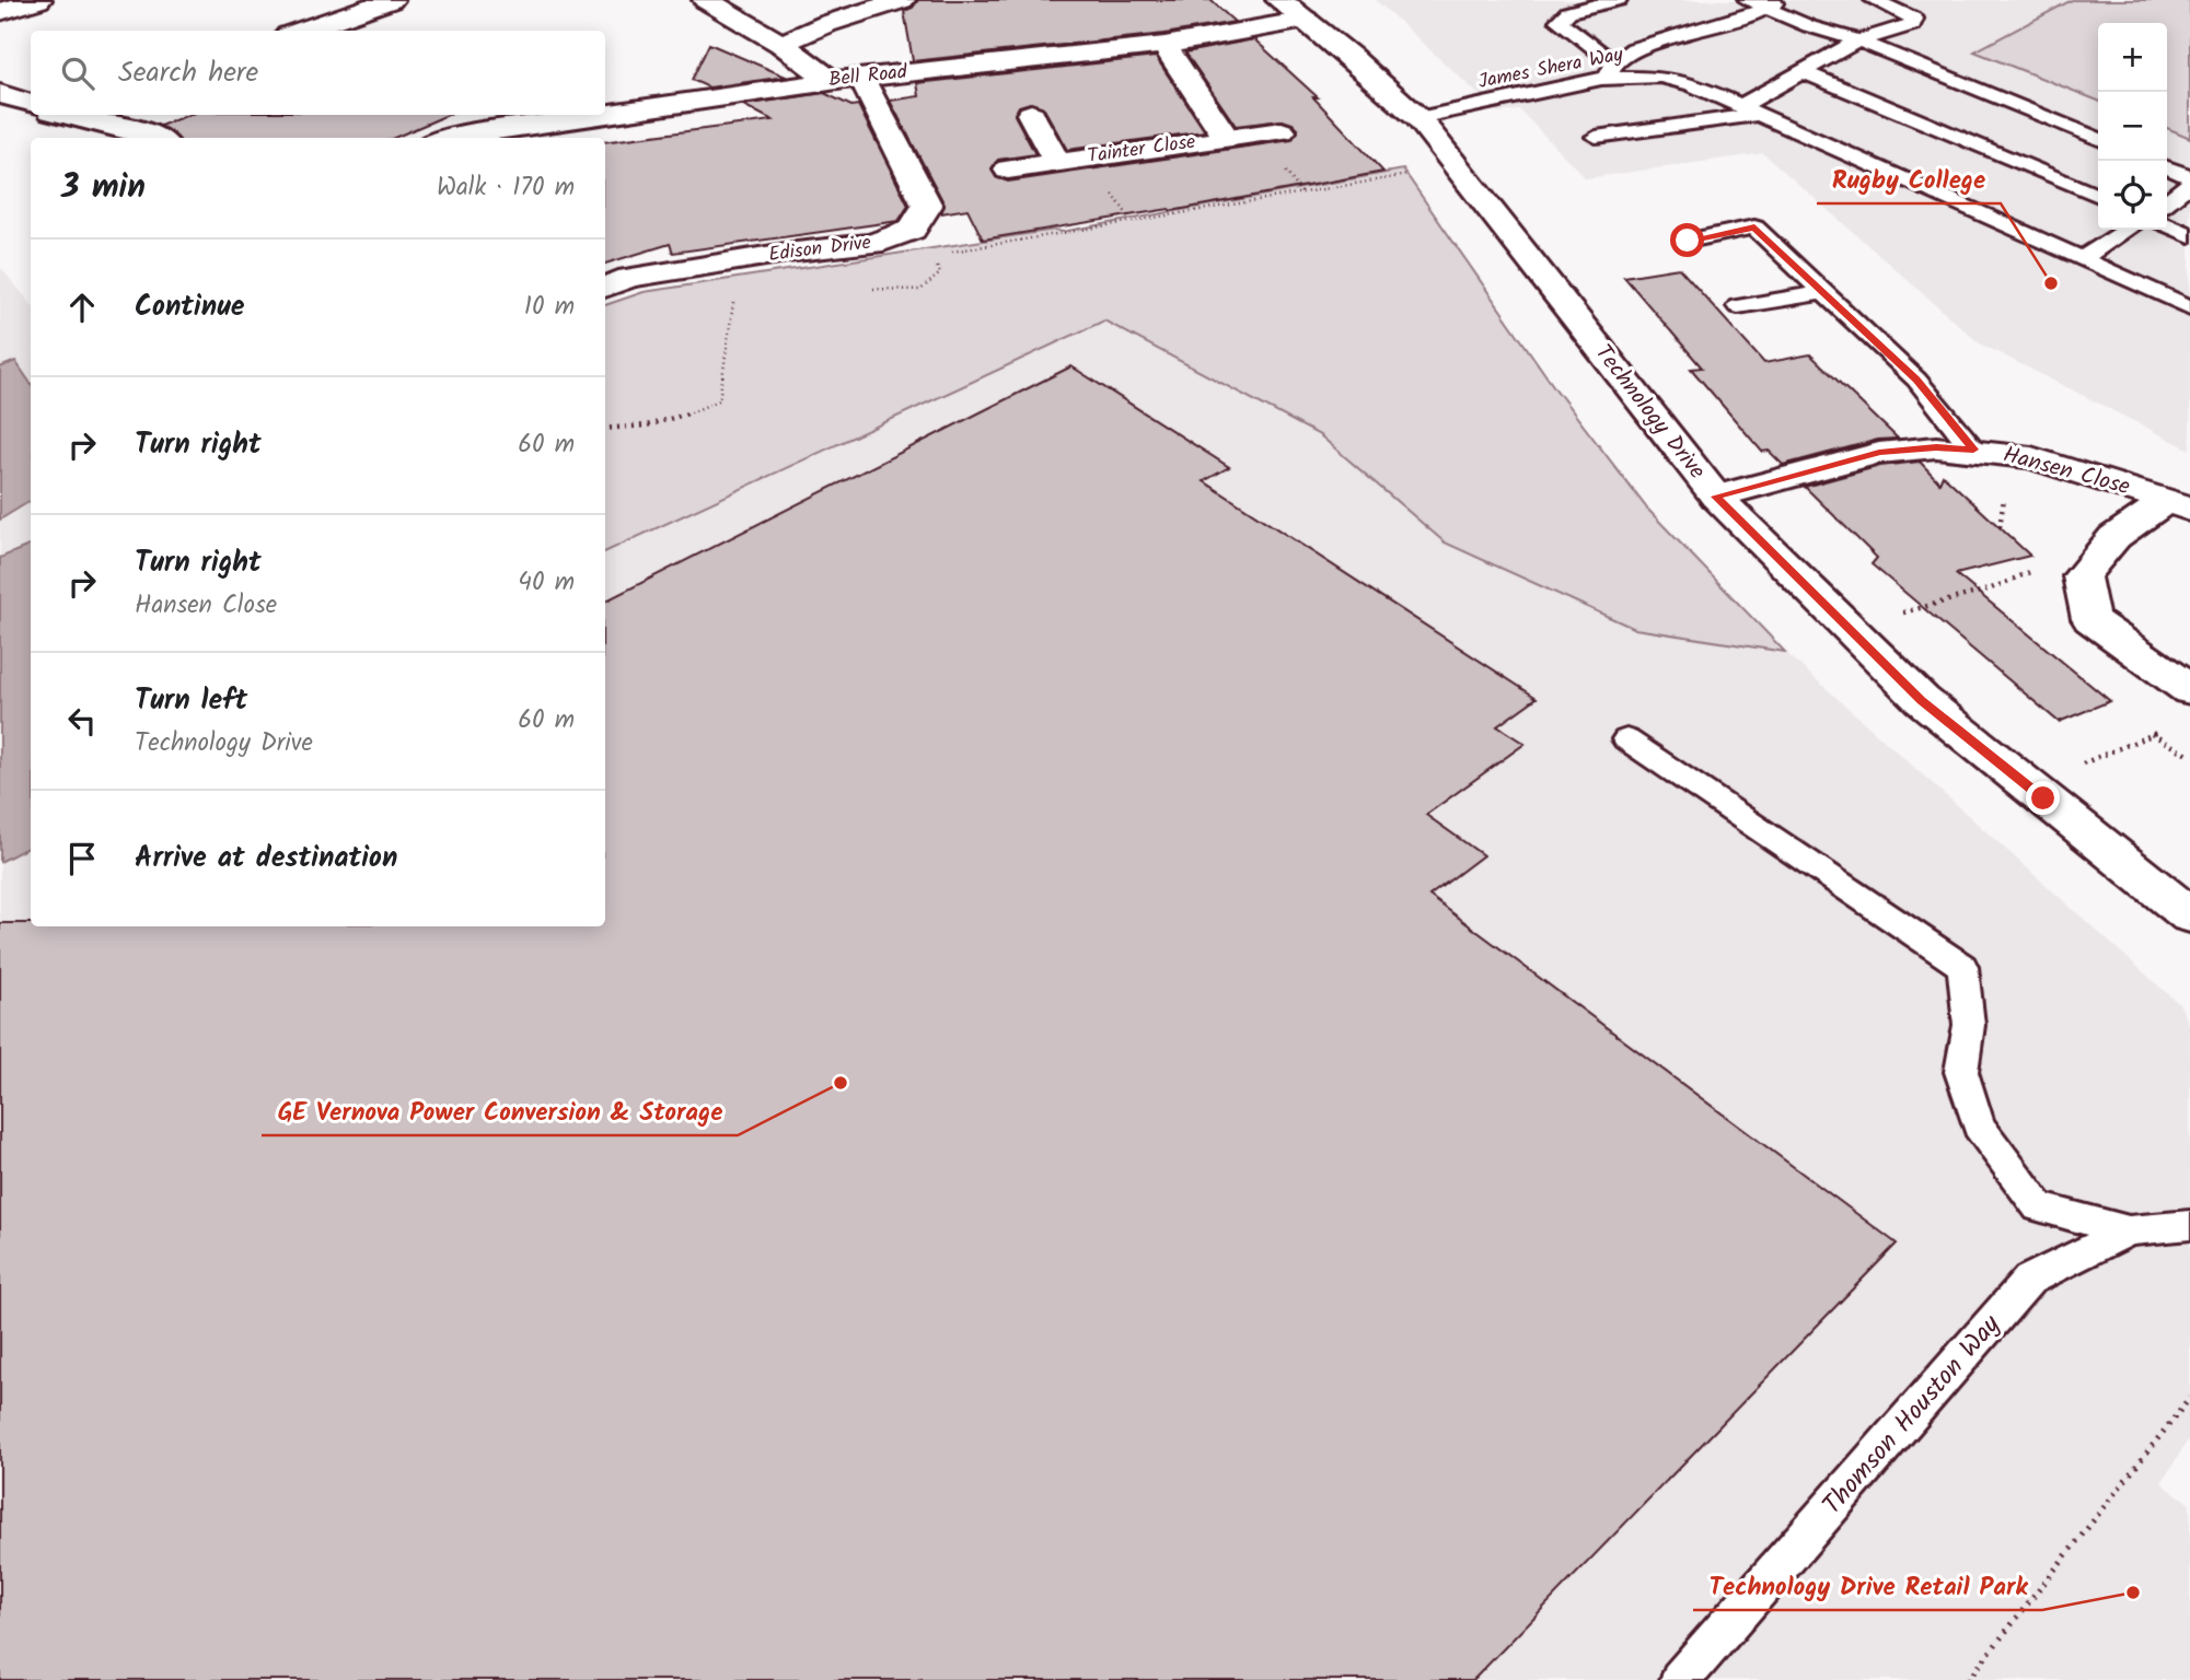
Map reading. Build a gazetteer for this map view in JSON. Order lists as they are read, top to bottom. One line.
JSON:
{"streets":{"street":["Bell Road","Tainter Close","Edison Drive","Technology Drive","Hansen Close"],"lane":["James Shera Way","Thomson Houston Way"]},"crossings":[["James Shera Way","Technology Drive"],["Bell Road","Tainter Close"],["Bell Road","Edison Drive"],["Bell Road","Technology Drive"],["Technology Drive","Hansen Close"]],"places":["Rugby College","GE Vernova Power Conversion & Storage","Technology Drive Retail Park"],"page":{"map_buttons":["+","−"],"search":"Search here","heading":["3 min","Walk · 170 m"],"list":[["Continue","10 m"],["Turn right","60 m"],["Turn right","Hansen Close","40 m"],["Turn left","Technology Drive","60 m"],"Arrive at destination"]}}
